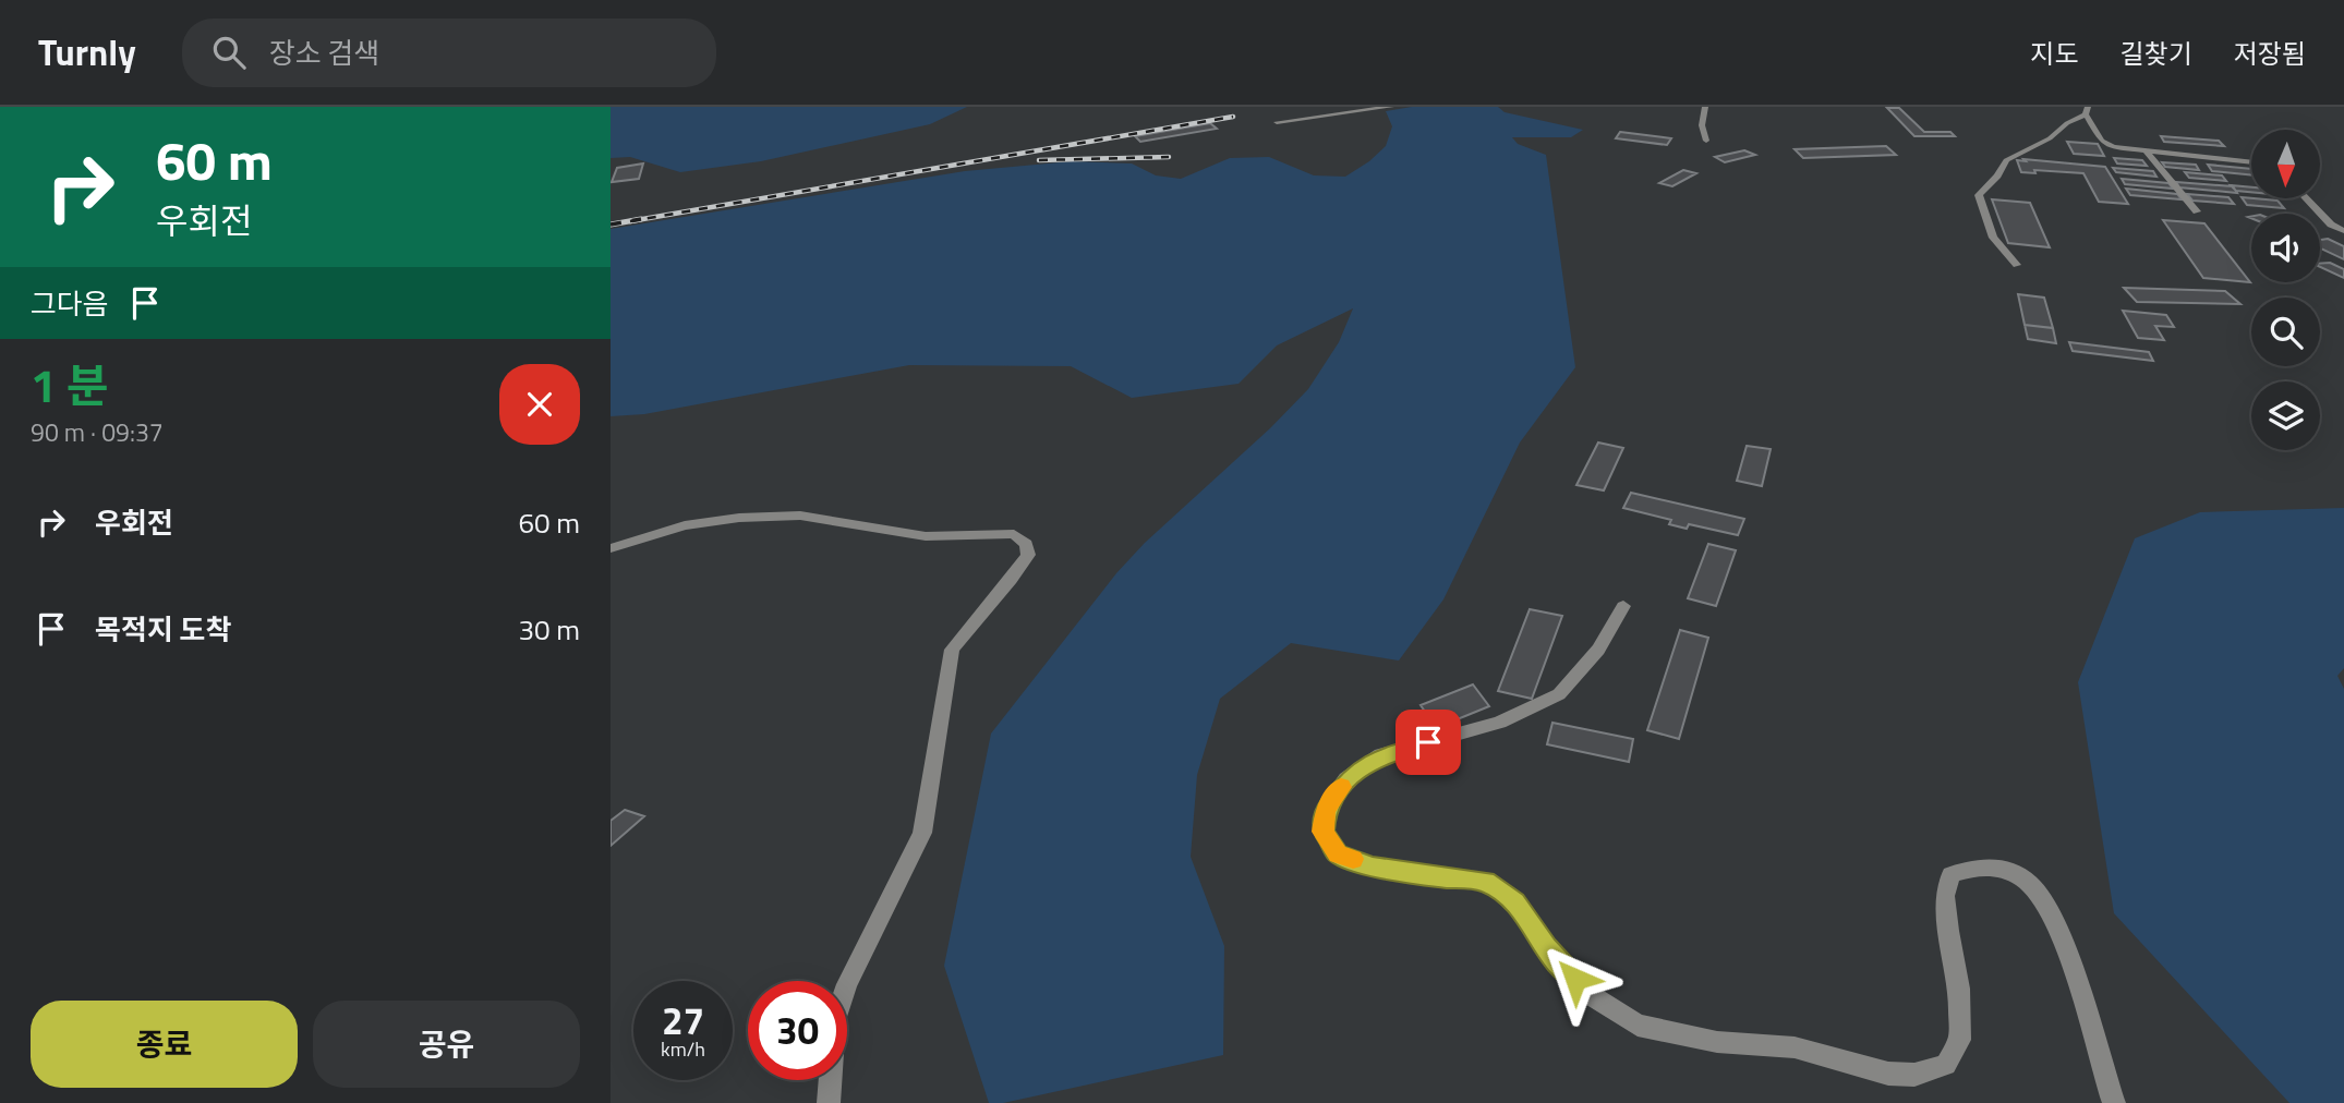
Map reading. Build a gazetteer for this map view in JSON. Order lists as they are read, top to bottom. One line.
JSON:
{"north":"bottom","page":{"header":"Turnly","search":"장소 검색","nav":["지도","길찾기","저장됨"],"turn":["60 m","우회전"],"then":"그다음","heading":["1 분","90 m · 09:37"],"list":[{"name":"우회전","value":"60 m"},{"name":"목적지 도착","value":"30 m"}],"speed":"27 km/h","limit":"30","buttons":["종료","공유"]}}
